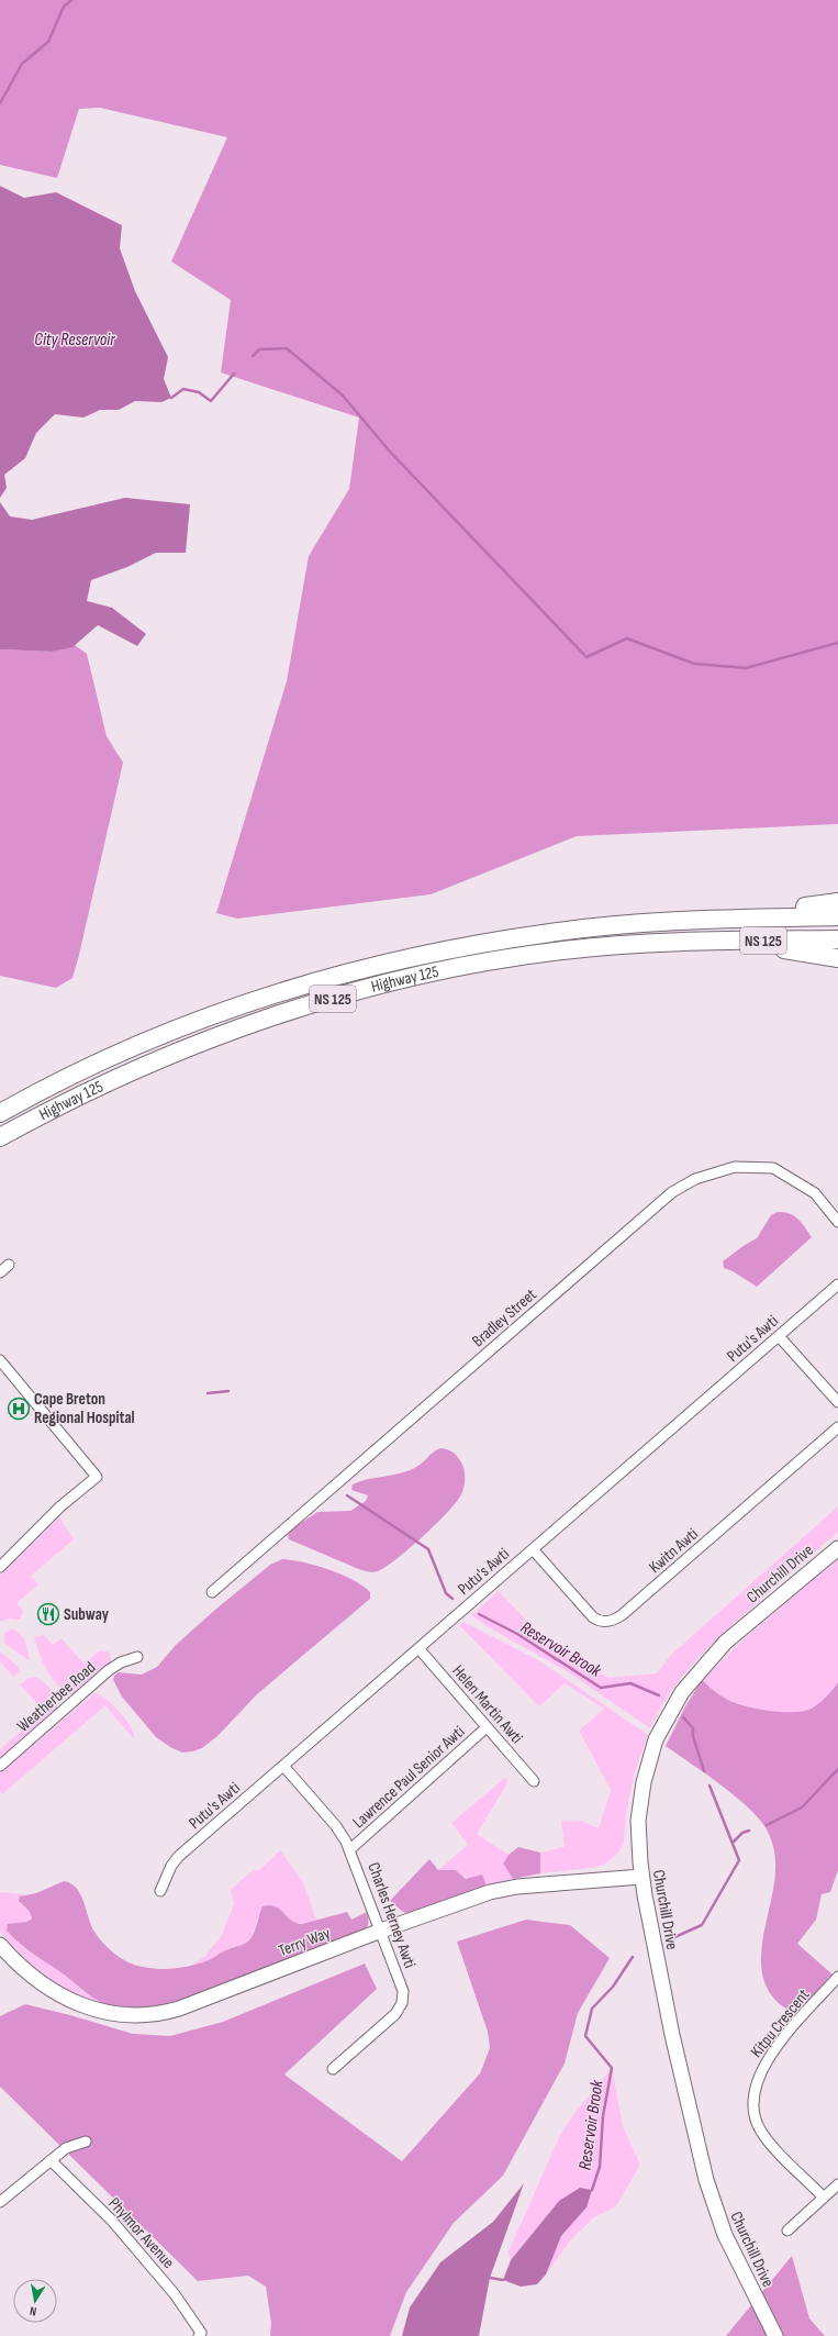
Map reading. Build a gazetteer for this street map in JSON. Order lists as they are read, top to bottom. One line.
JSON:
{"streets":{"highway":["NS 125","Highway 125"],"main road":["Churchill Drive","Terry Way"],"street":["Bradley Street","Putu's Awti","Kwitn Awti","Weatherbee Road","Helen Martin Awti","Lawrence Paul Senior Awti","Charles Herney Awti","Kitpu Crescent","Phylmor Avenue"]},"crossings":[["Putu's Awti","Kwitn Awti"],["Putu's Awti","Helen Martin Awti"],["Putu's Awti","Charles Herney Awti"],["Churchill Drive","Terry Way"],["Helen Martin Awti","Lawrence Paul Senior Awti"],["Lawrence Paul Senior Awti","Charles Herney Awti"],["Charles Herney Awti","Terry Way"]],"water":["City Reservoir","Reservoir Brook"],"places":{"hospital":["Cape Breton Regional Hospital"],"restaurant":["Subway"]},"north":"bottom"}
